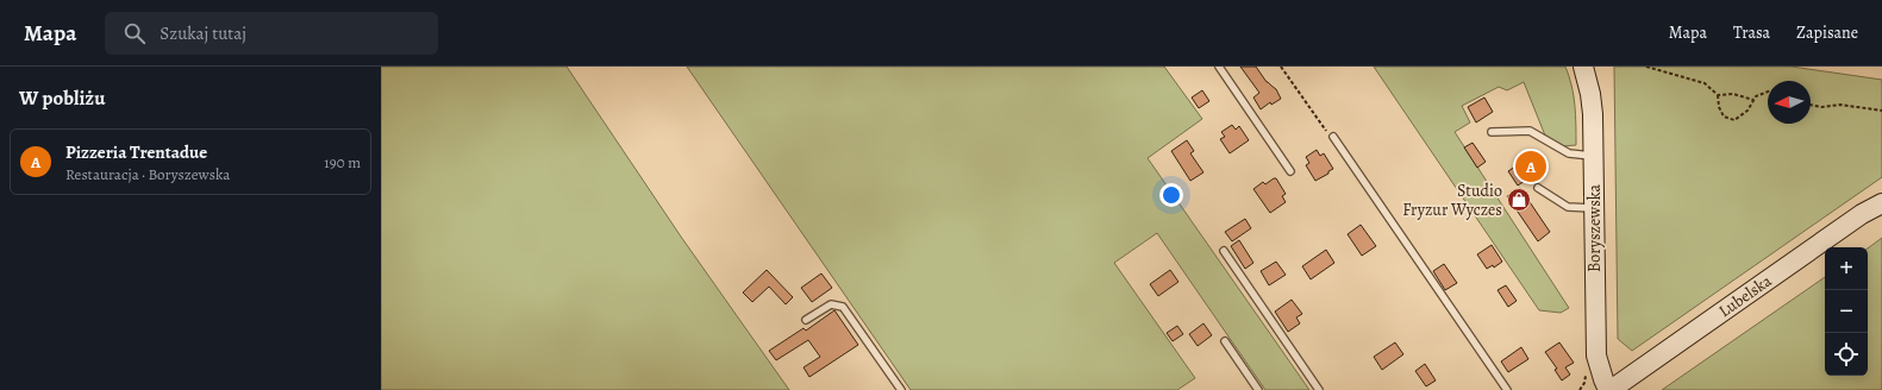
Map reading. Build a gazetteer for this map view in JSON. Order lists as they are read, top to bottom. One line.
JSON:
{"streets":{"main road":["Boryszewska","Lubelska"]},"crossings":[["Boryszewska","Lubelska"]],"places":{"shop":["Studio Fryzur Wyczes"]},"north":"left","page":{"header":"Mapa","search":"Szukaj tutaj","nav":["Mapa","Trasa","Zapisane"],"heading":"W pobliżu","list":[{"mark":"A","name":"Pizzeria Trentadue","note":"Restauracja · Boryszewska","value":"190 m"}],"pins":"A","map_buttons":["+","−"]}}
